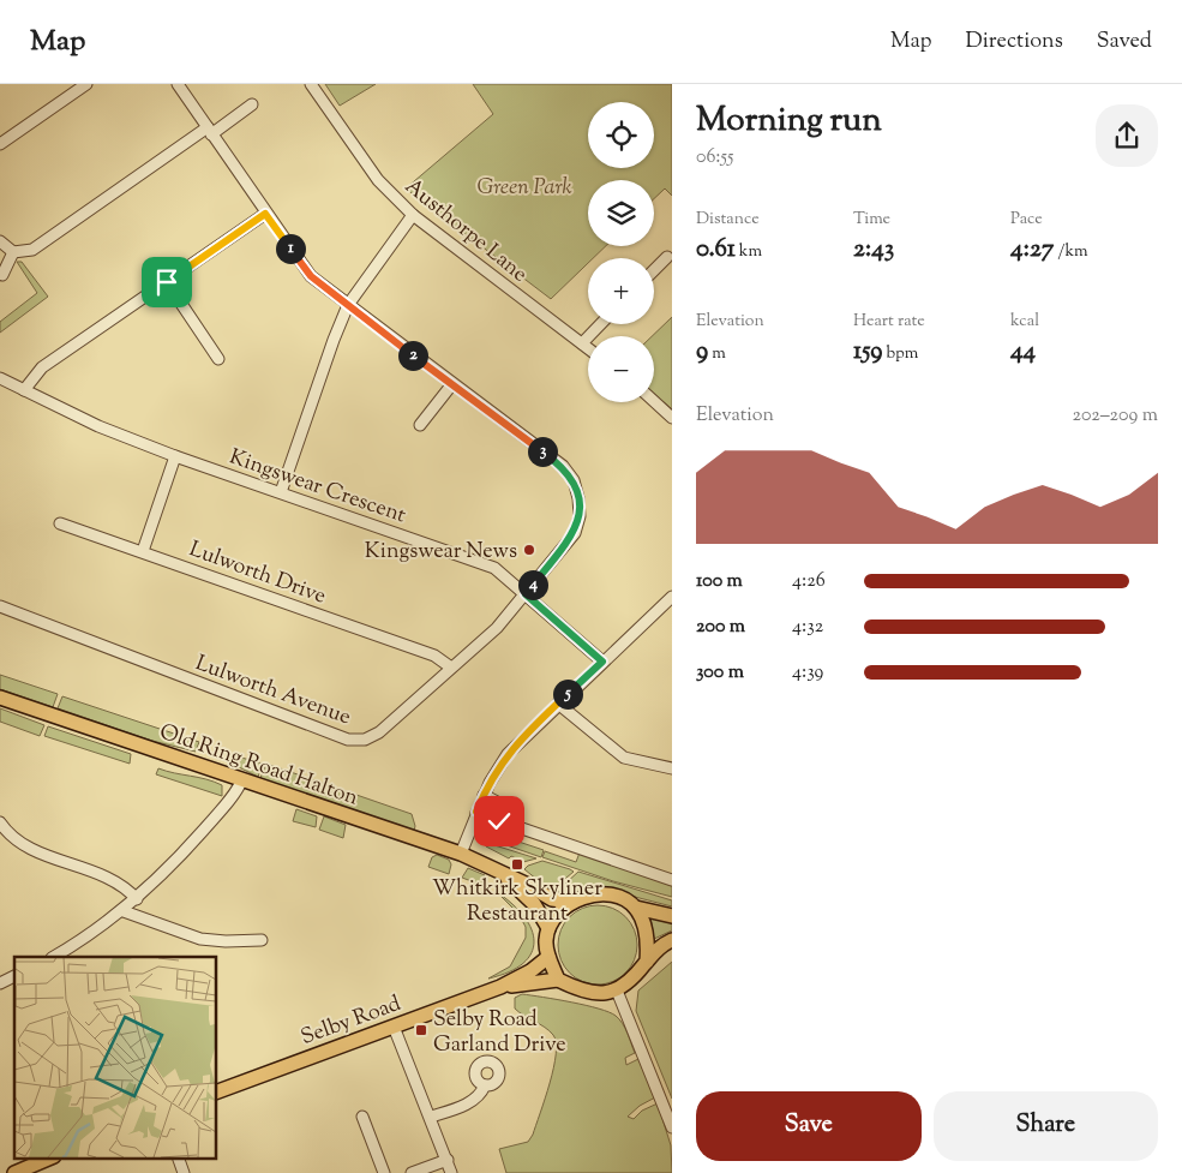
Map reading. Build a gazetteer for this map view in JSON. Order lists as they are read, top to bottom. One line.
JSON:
{"streets":{"main road":["Old Ring Road Halton","Selby Road"],"street":["Austhorpe Lane","Kingswear Crescent","Lulworth Drive","Lulworth Avenue"]},"crossings":[["Kingswear Crescent","Lulworth Avenue"],["Lulworth Drive","Lulworth Avenue"],["Old Ring Road Halton","Selby Road"]],"parks":["Green Park"],"places":{"other":["Kingswear News"],"transit":["Whitkirk Skyliner Restaurant","Selby Road Garland Drive"]},"page":{"header":"Map","nav":["Map","Directions","Saved"],"heading":["Morning run","06:55"],"map_buttons":["+","−"],"stats":[["Distance","0.61 km"],["Time","2:43"],["Pace","4:27 /km"],["Elevation","9 m"],["Heart rate","159 bpm"],["kcal","44"]],"pins":["1","2","3","4","5"],"chart":["Elevation","202–209 m"],"list":[{"name":"100 m","note":"4:26"},{"name":"200 m","note":"4:32"},{"name":"300 m","note":"4:39"}],"buttons":["Save","Share"]}}
